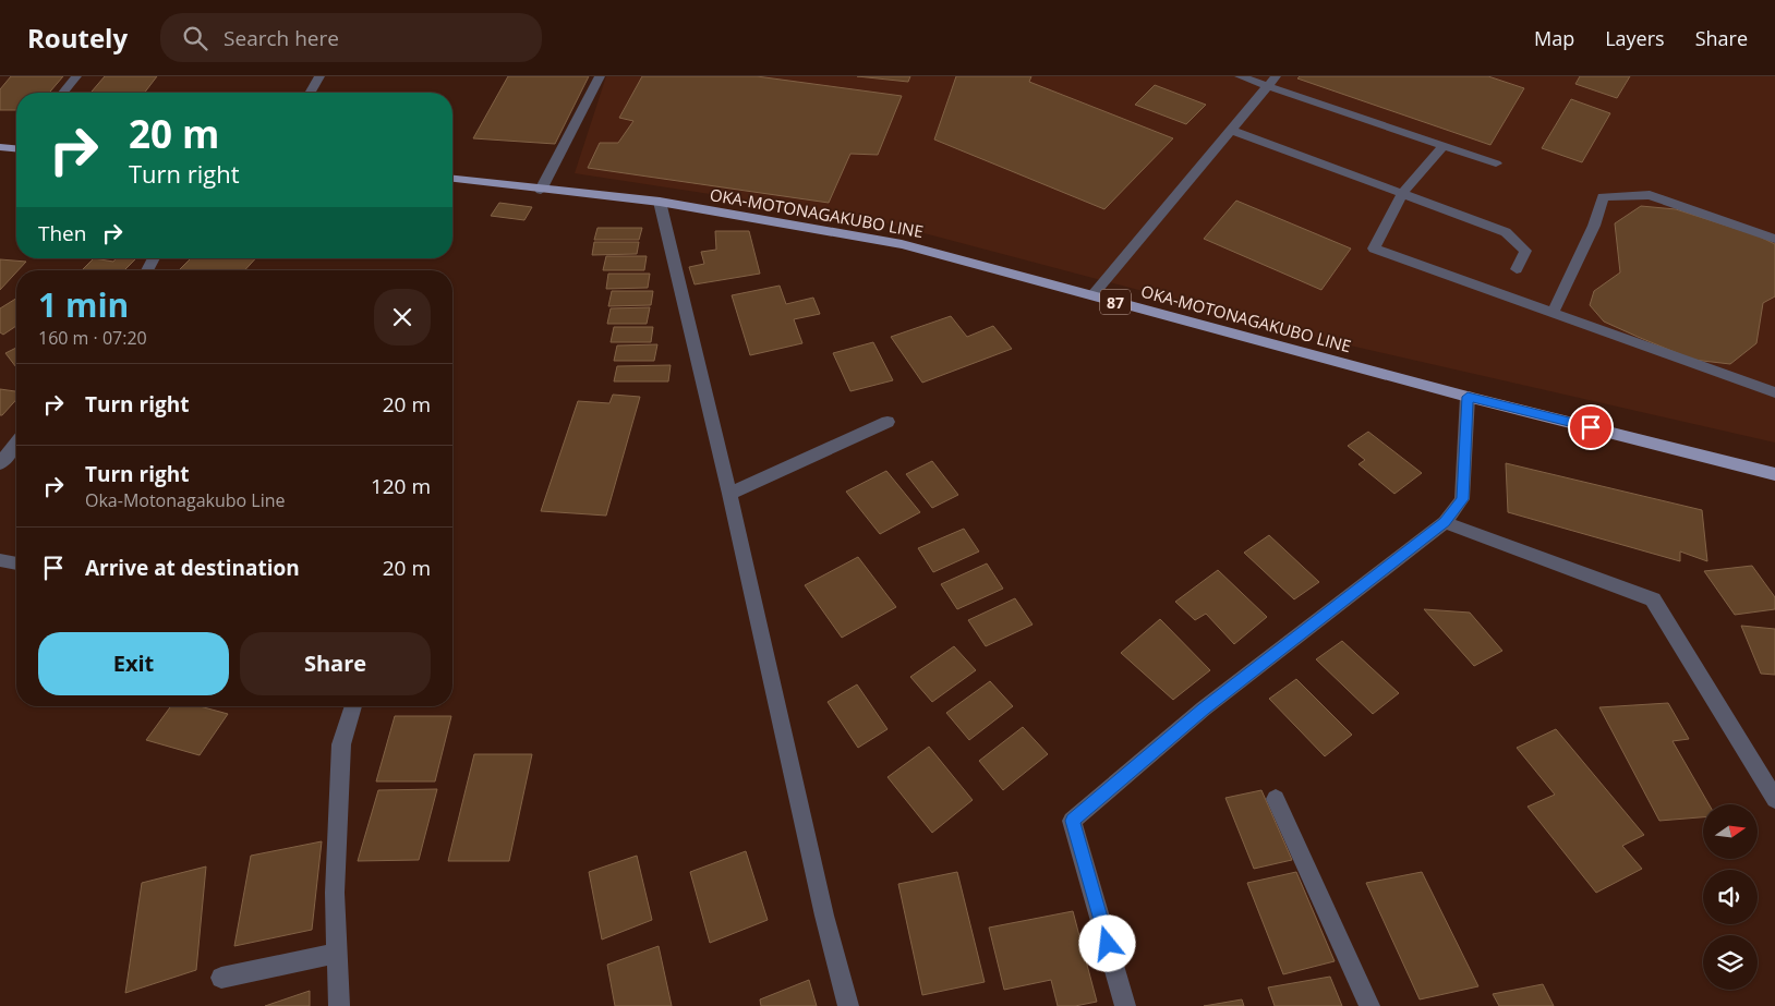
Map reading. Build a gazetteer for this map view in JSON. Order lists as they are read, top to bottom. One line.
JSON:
{"streets":{"main road":["OKA-MOTONAGAKUBO LINE","87"]},"north":"right","page":{"header":"Routely","search":"Search here","nav":["Map","Layers","Share"],"turn":["20 m","Turn right"],"then":"Then","heading":["1 min","160 m · 07:20"],"list":[{"name":"Turn right","value":"20 m"},{"name":"Turn right","note":"Oka-Motonagakubo Line","value":"120 m"},{"name":"Arrive at destination","value":"20 m"}],"buttons":["Exit","Share"]}}
